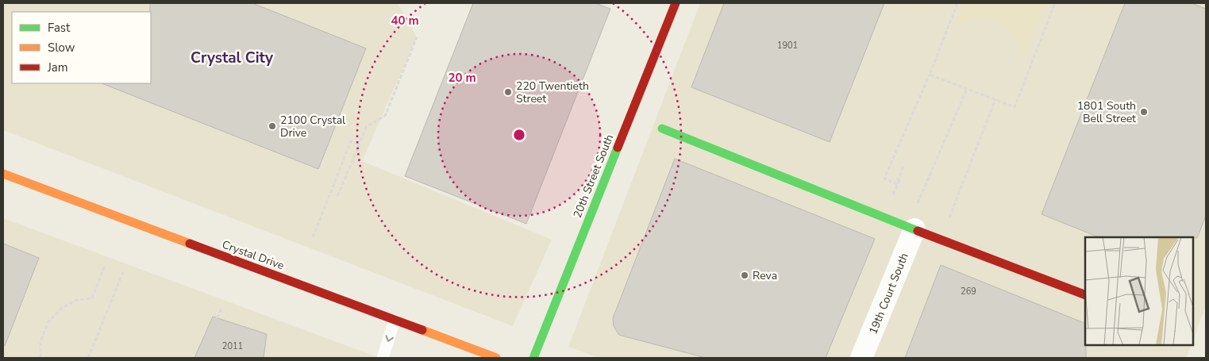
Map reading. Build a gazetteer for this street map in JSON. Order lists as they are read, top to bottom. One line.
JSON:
{"streets":{"street":["20th Street South","Crystal Drive","19th Court South"]},"districts":["Crystal City"],"places":["220 Twentieth Street","1801 South Bell Street","2100 Crystal Drive","Reva"],"house_numbers":["1901","269","2011"],"legend":["Fast","Slow","Jam"],"rings":["40 m","20 m"]}
